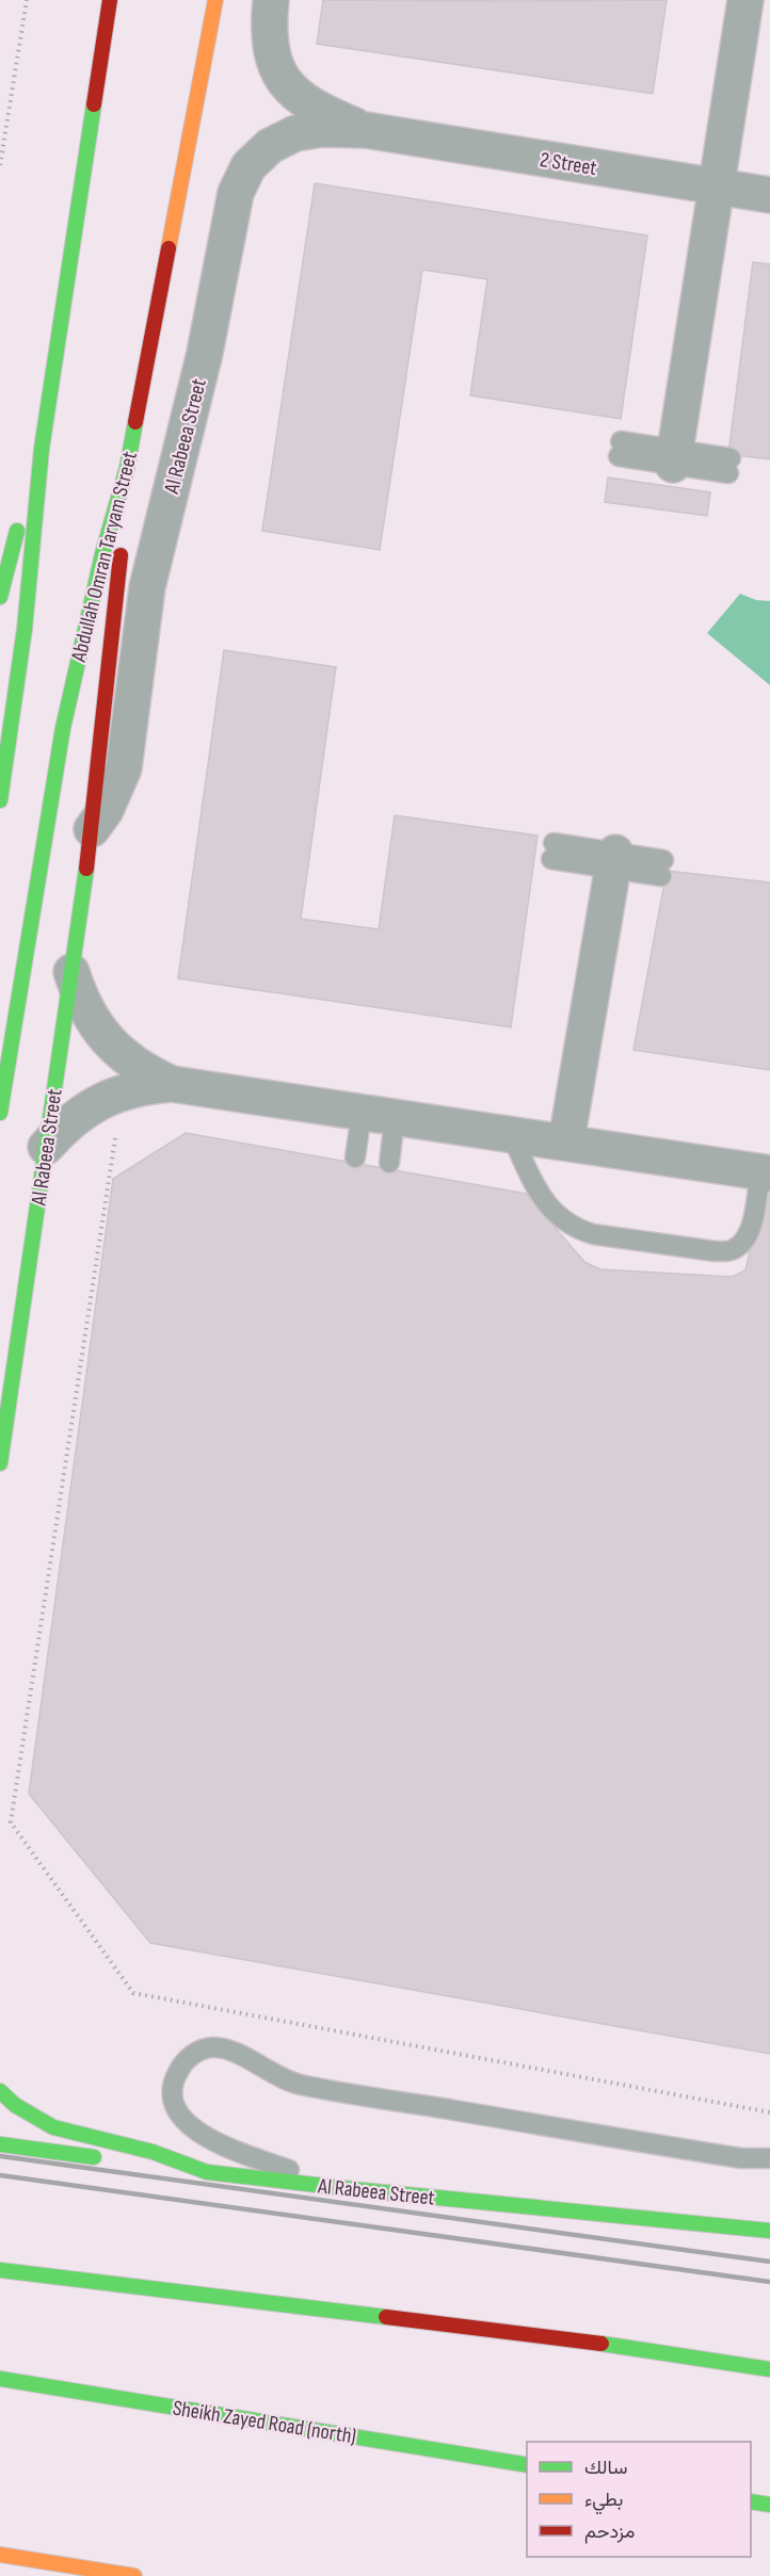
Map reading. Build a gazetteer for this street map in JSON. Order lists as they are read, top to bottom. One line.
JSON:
{"streets":{"main road":["Al Rabeea Street","Abdullah Omran Taryam Street","Sheikh Zayed Road (north)"],"street":["2 Street"]},"crossings":[["2 Street","Al Rabeea Street"],["Al Rabeea Street","Abdullah Omran Taryam Street"]],"legend":["سالك","بطيء","مزدحم"]}
